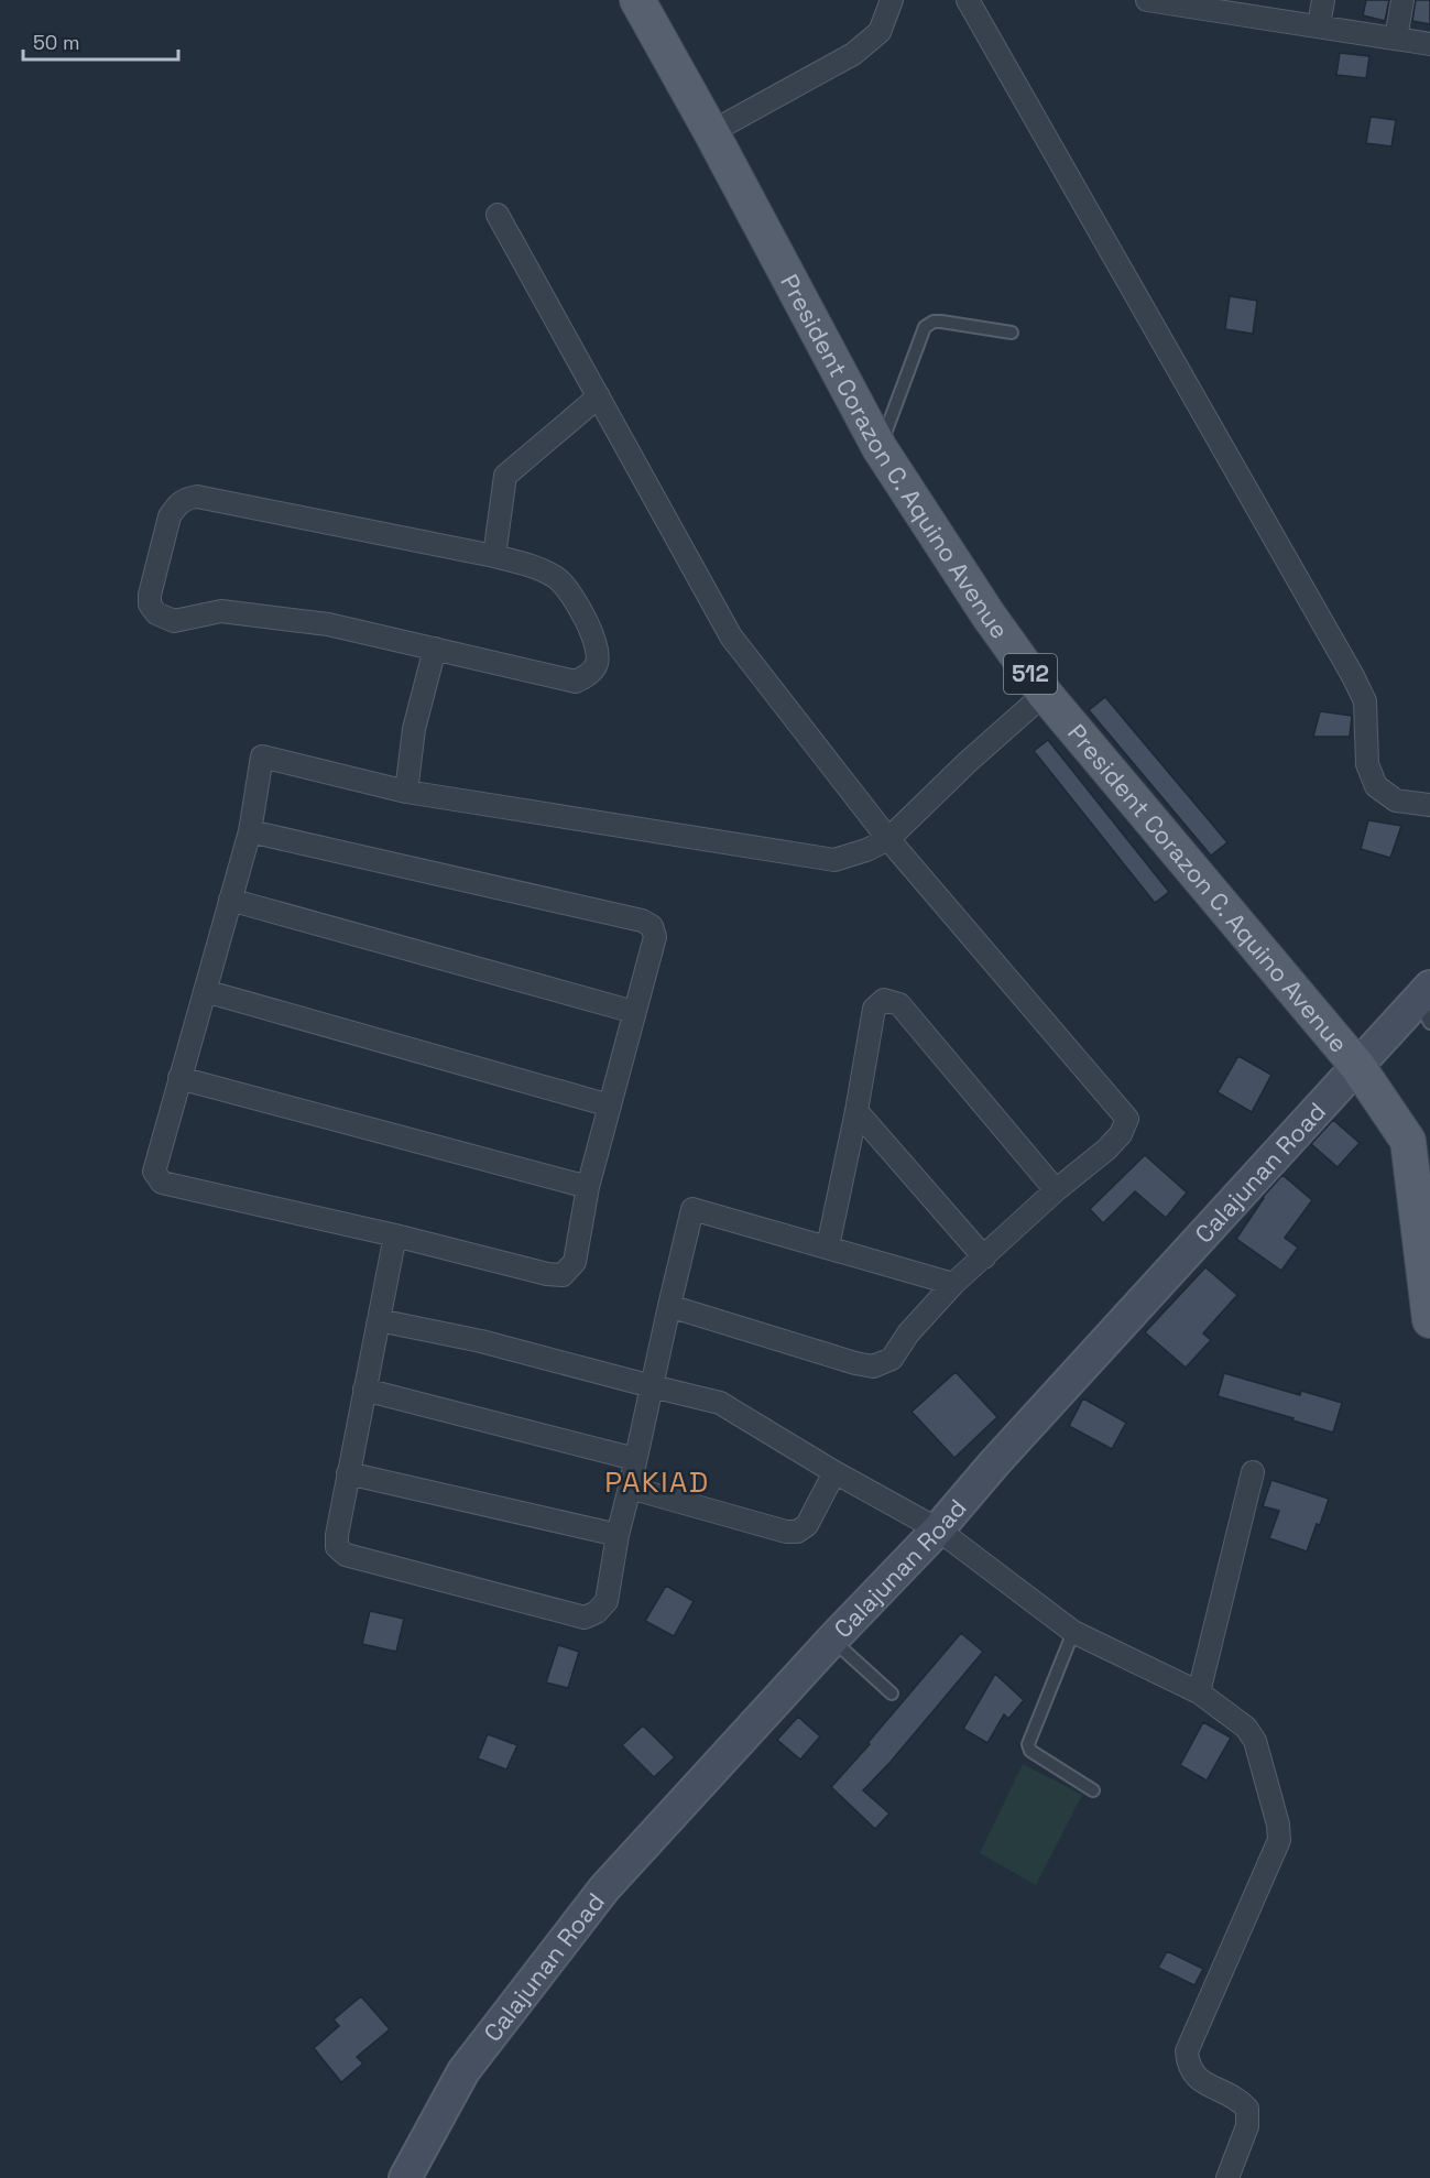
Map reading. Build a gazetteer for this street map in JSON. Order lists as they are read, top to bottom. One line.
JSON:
{"streets":{"main road":["President Corazon C. Aquino Avenue","512","Calajunan Road"]},"crossings":[["President Corazon C. Aquino Avenue","Calajunan Road"]],"districts":["PAKIAD"],"scale_bar":"50 m"}
